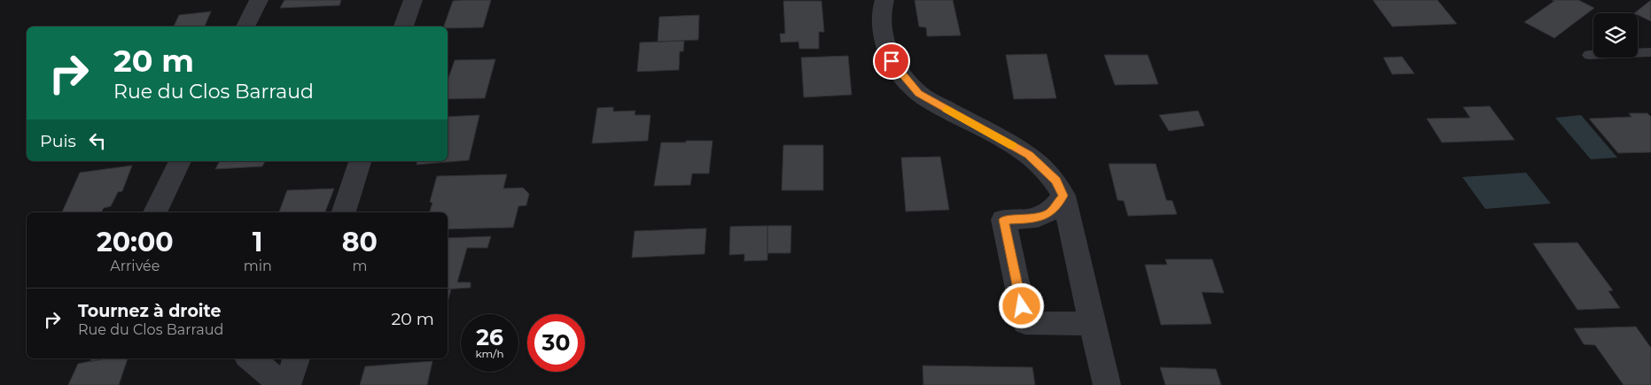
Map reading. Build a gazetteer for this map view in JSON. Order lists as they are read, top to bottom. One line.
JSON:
{"page":{"turn":["20 m","Rue du Clos Barraud"],"then":"Puis","eta":["20:00","Arrivée","1","min","80","m"],"list":[{"name":"Tournez à droite","note":"Rue du Clos Barraud","value":"20 m"}],"speed":"26 km/h","limit":"30"}}
